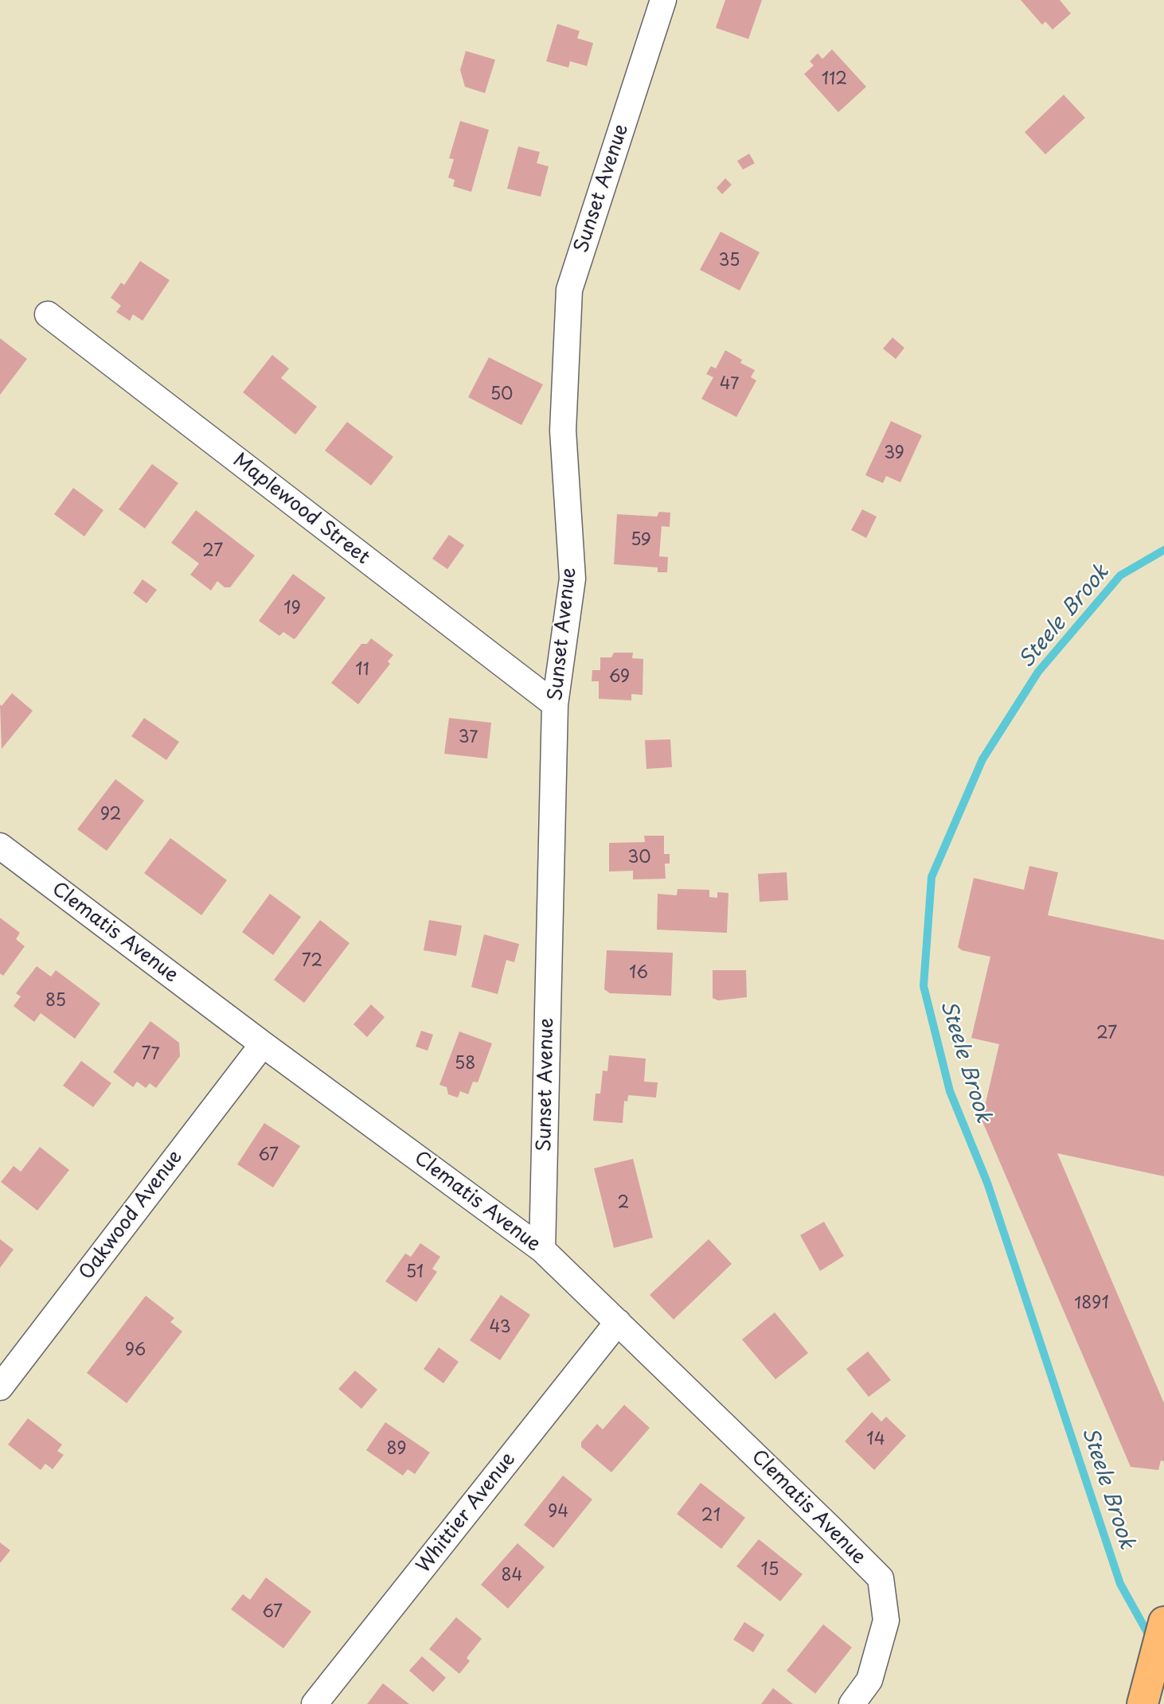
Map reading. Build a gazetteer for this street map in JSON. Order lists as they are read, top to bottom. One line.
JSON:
{"streets":{"street":["Sunset Avenue","Maplewood Street","Clematis Avenue","Oakwood Avenue","Whittier Avenue"]},"crossings":[["Sunset Avenue","Maplewood Street"],["Sunset Avenue","Clematis Avenue"],["Clematis Avenue","Oakwood Avenue"],["Clematis Avenue","Whittier Avenue"]],"water":["Steele Brook"],"house_numbers":["112","35","47","50","39","59","27","19","11","69","37","92","30","72","16","85","27","77","58","67","2","51","1891","43","96","14","89","94","21","15","84","67"]}
